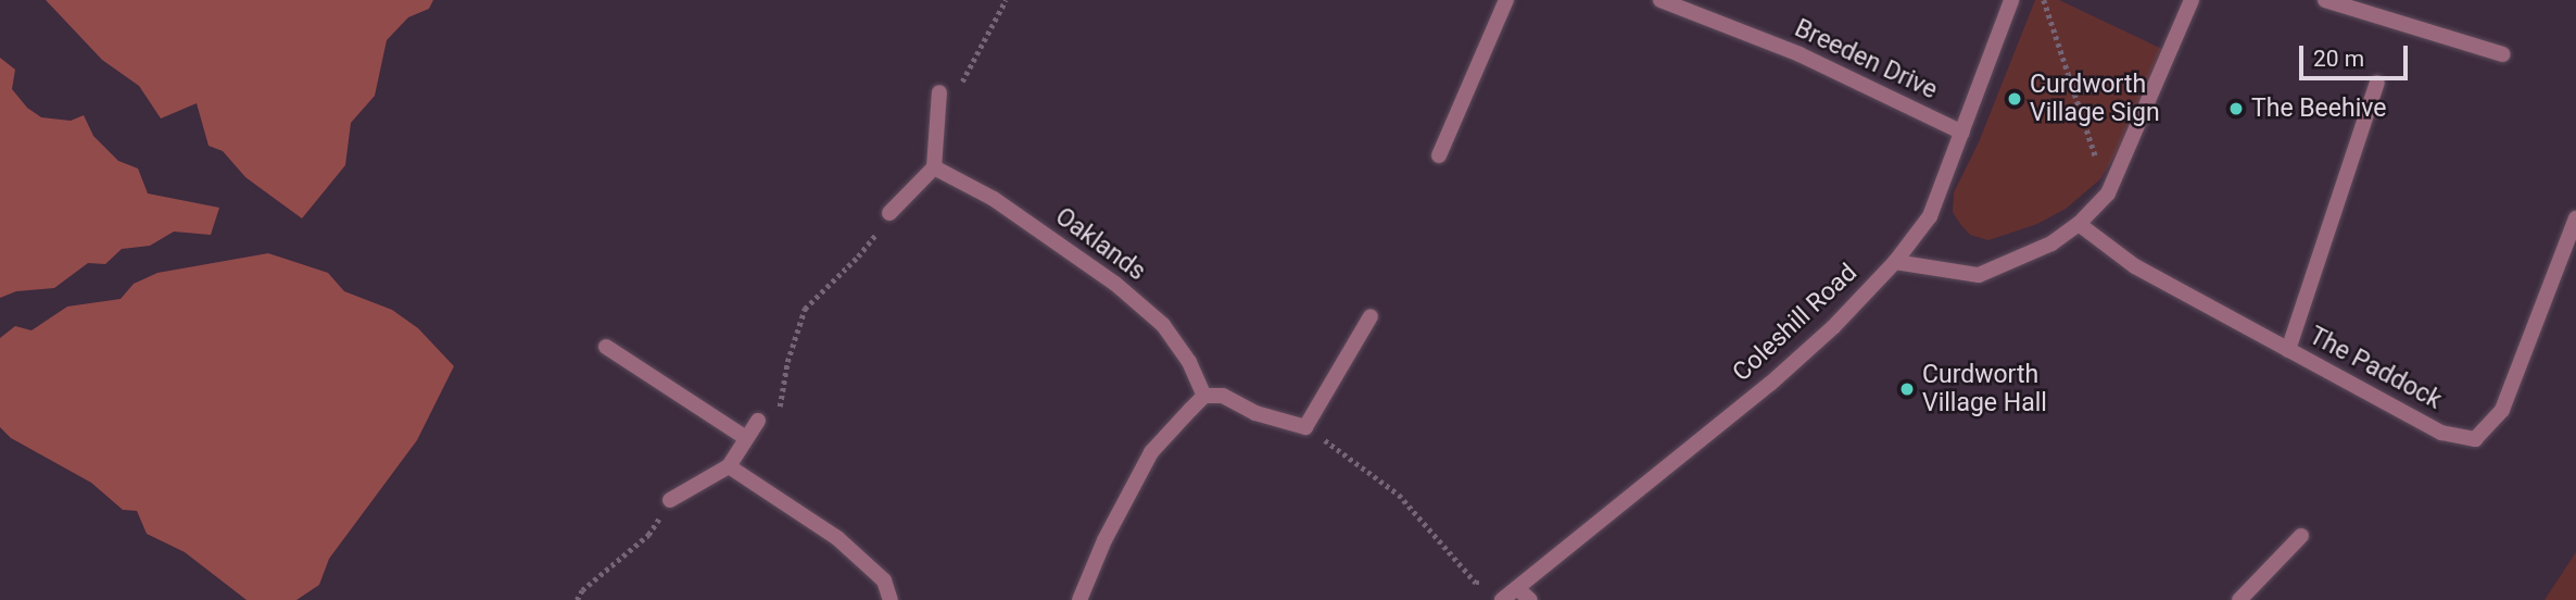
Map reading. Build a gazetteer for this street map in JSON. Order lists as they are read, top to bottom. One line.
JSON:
{"streets":{"street":["Breeden Drive","Oaklands","Coleshill Road","The Paddock"]},"crossings":[["Breeden Drive","Coleshill Road"]],"places":["Curdworth Village Sign","The Beehive","Curdworth Village Hall"],"scale_bar":"20 m"}
